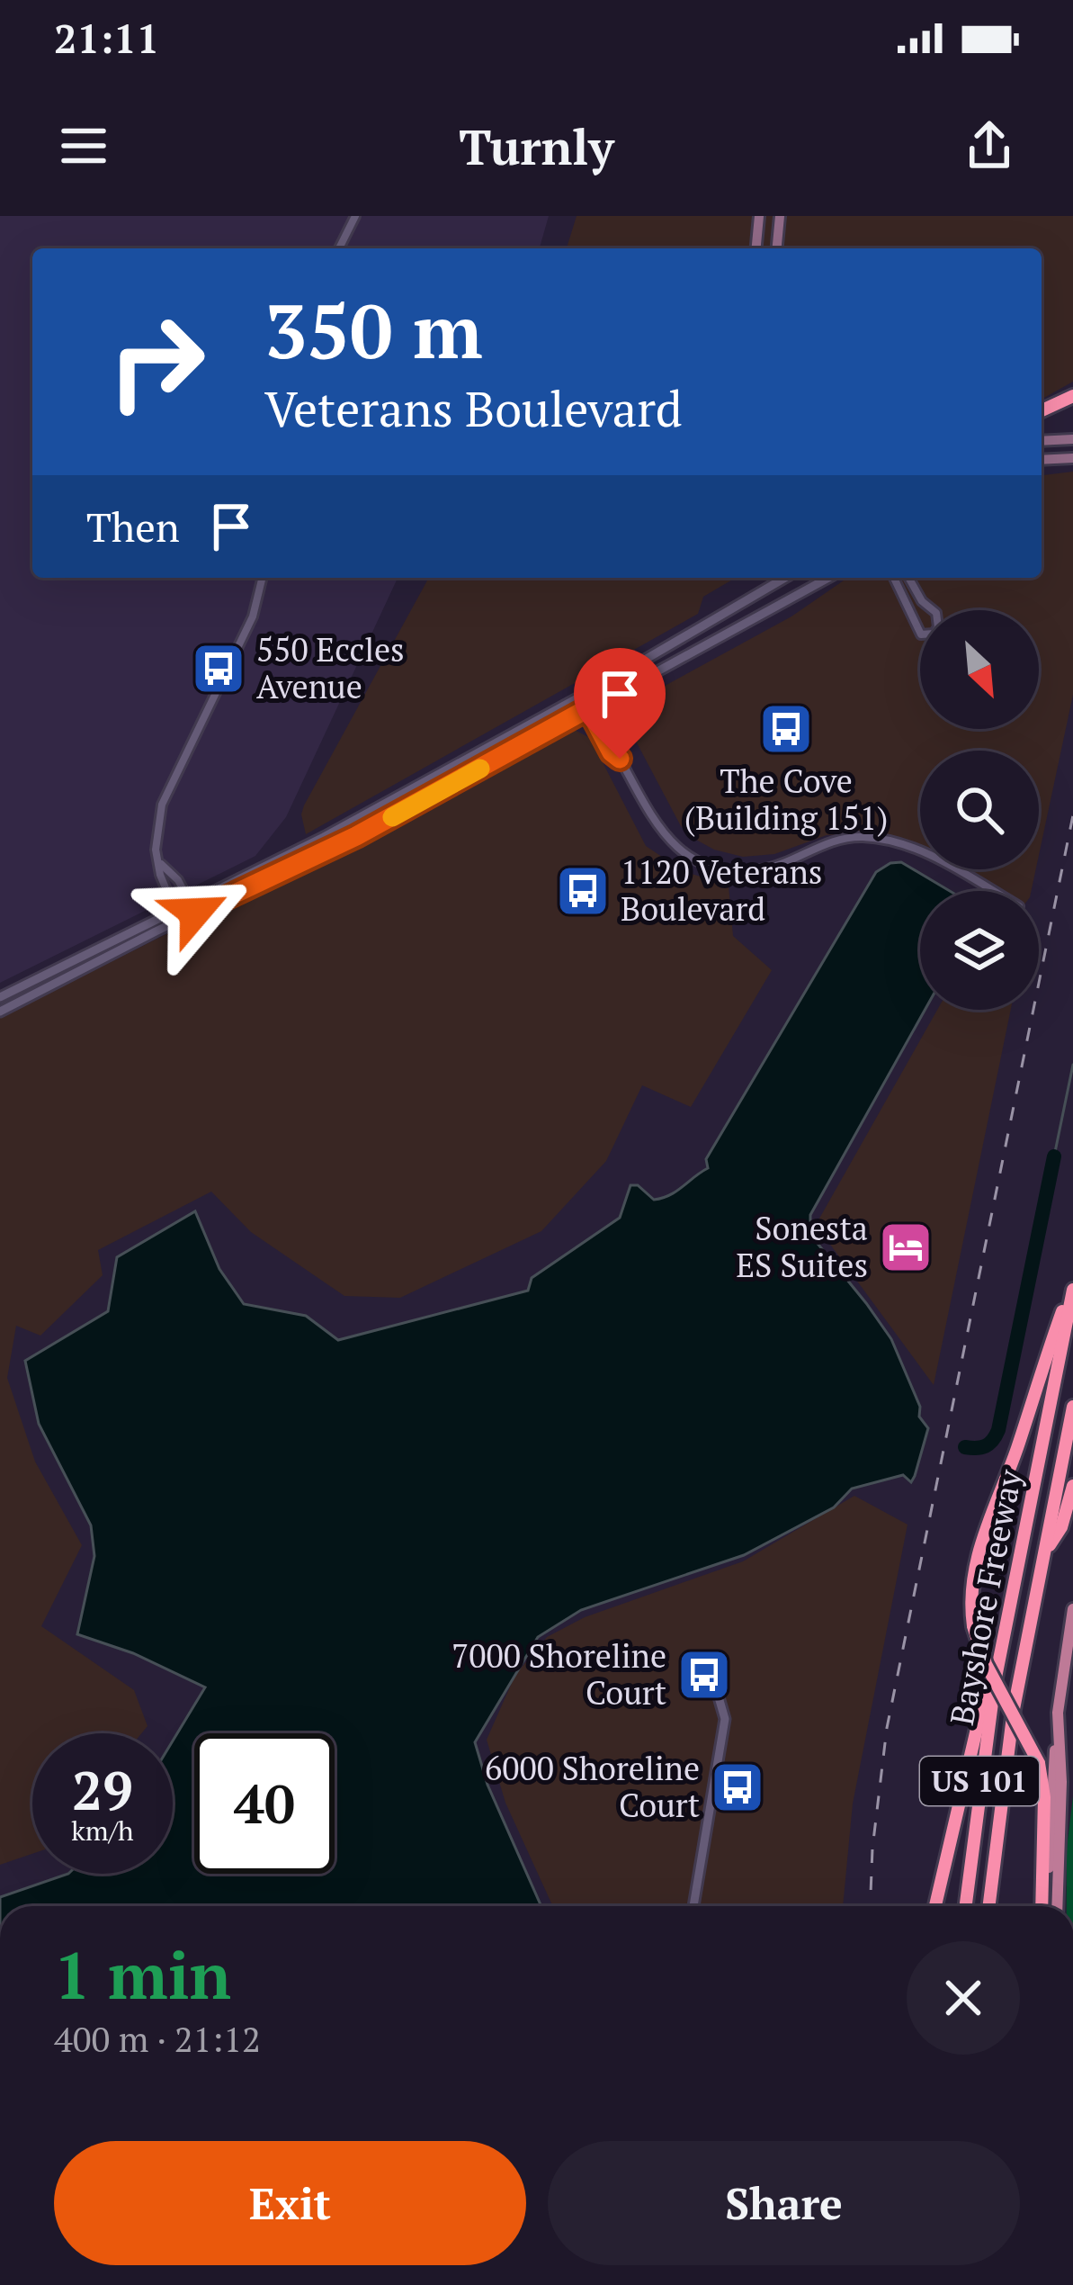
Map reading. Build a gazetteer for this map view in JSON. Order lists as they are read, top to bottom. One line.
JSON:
{"streets":{"highway":["Bayshore Freeway","US 101"]},"places":{"bus stop":["550 Eccles Avenue","The Cove (Building 151)","1120 Veterans Boulevard","7000 Shoreline Court","6000 Shoreline Court"],"hotel":["Sonesta ES Suites"]},"north":"bottom right","page":{"status":"21:11","header":"Turnly","turn":["350 m","Veterans Boulevard"],"then":"Then","speed":"29 km/h","limit":"40","heading":["1 min","400 m · 21:12"],"buttons":["Exit","Share"]}}
